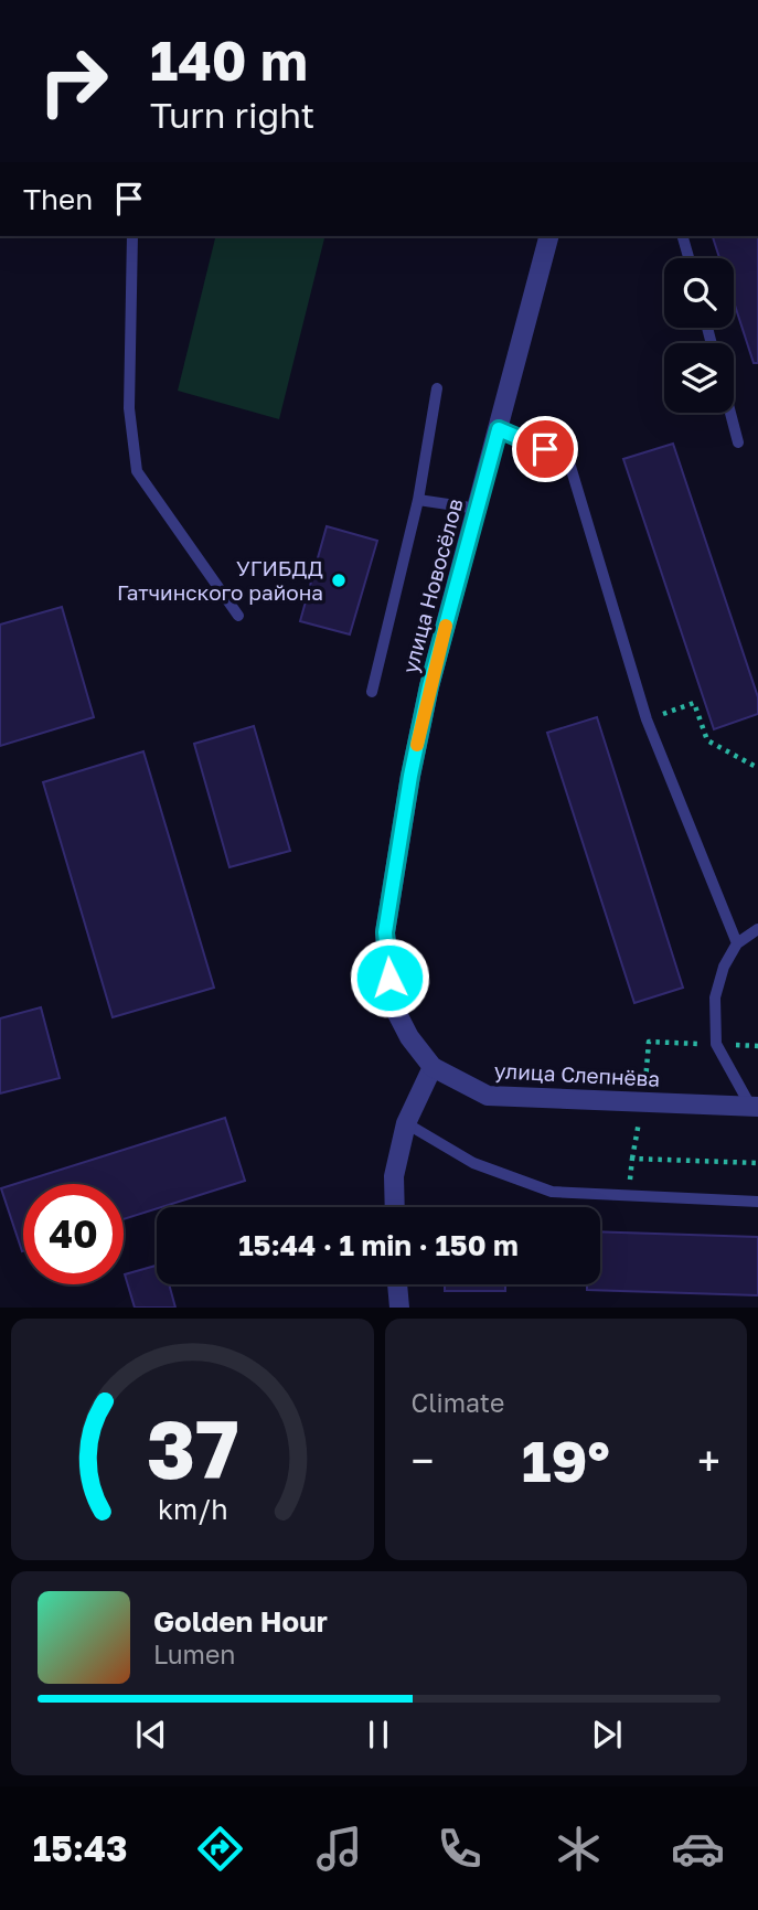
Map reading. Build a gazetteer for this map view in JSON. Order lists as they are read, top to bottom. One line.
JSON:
{"streets":{"street":["улица Новосёлов","улица Слепнёва"]},"crossings":[["улица Новосёлов","улица Слепнёва"]],"places":["УГИБДД Гатчинского района"],"page":{"turn":["140 m","Turn right"],"then":"Then","limit":"40","trip":"15:44 · 1 min · 150 m","tile":"Climate","heat":["−","19°","+"],"song":["Golden Hour","Lumen"],"tabs":"15:43","gauge":["37","km/h"]}}
